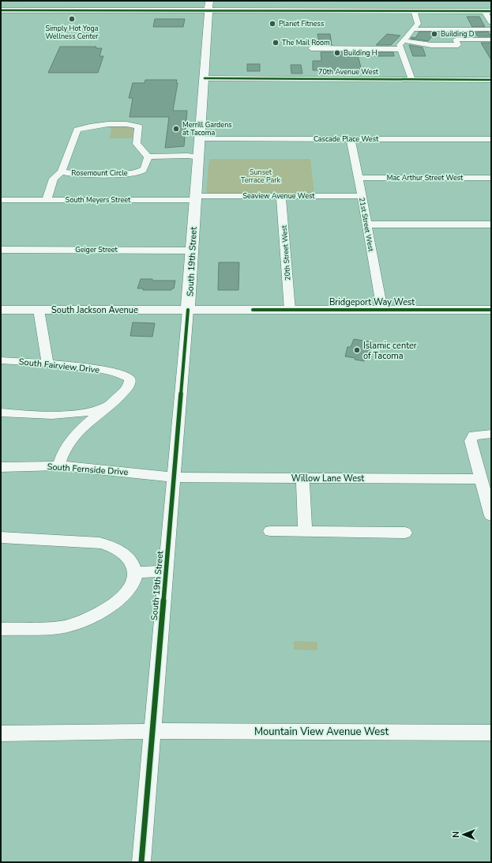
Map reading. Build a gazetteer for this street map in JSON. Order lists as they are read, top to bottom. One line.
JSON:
{"streets":{"main road":["South 19th Street","Bridgeport Way West","South Jackson Avenue"],"street":["70th Avenue West","Cascade Place West","Rosemount Circle","Mac Arthur Street West","Seaview Avenue West","South Meyers Street","21st Street West","Geiger Street","20th Street West","South Fairview Drive","South Fernside Drive","Willow Lane West","Mountain View Avenue West"]},"crossings":[["70th Avenue West","South 19th Street"],["Cascade Place West","21st Street West"],["Cascade Place West","South 19th Street"],["Rosemount Circle","South Meyers Street"],["Mac Arthur Street West","21st Street West"],["Seaview Avenue West","South Meyers Street"],["Seaview Avenue West","21st Street West"],["Seaview Avenue West","20th Street West"],["Seaview Avenue West","South 19th Street"],["South Meyers Street","South 19th Street"],["21st Street West","Bridgeport Way West"],["Geiger Street","South 19th Street"],["20th Street West","Bridgeport Way West"],["South 19th Street","Bridgeport Way West"],["South 19th Street","South Jackson Avenue"],["South 19th Street","South Fernside Drive"],["South 19th Street","Willow Lane West"],["South 19th Street","Mountain View Avenue West"],["Bridgeport Way West","South Jackson Avenue"],["South Fernside Drive","Willow Lane West"]],"parks":["Sunset Terrace Park"],"places":["Simply Hot Yoga Wellness Center","Planet Fitness","Building D","The Mail Room","Building H","Merrill Gardens at Tacoma","Islamic center of Tacoma"],"north":"left"}
